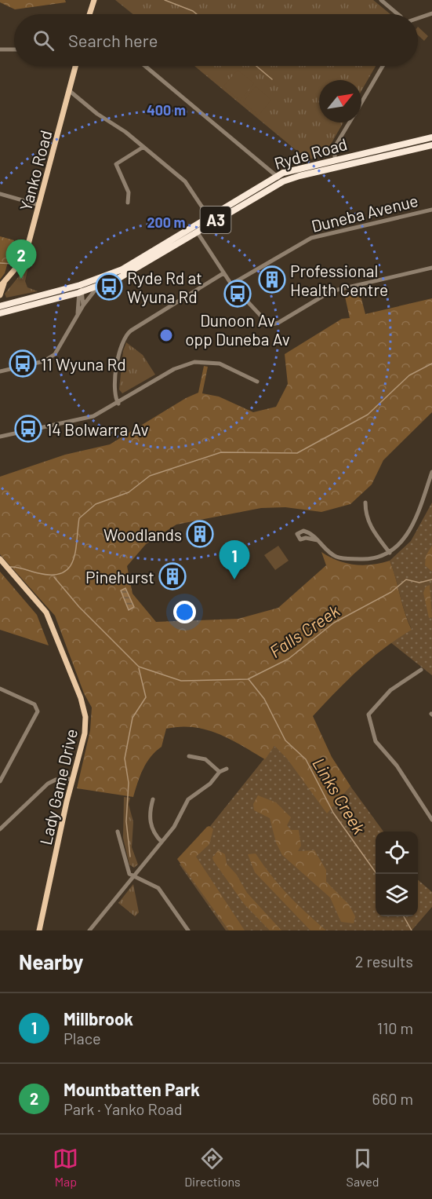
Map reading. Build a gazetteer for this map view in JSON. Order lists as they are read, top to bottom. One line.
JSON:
{"streets":{"highway":["Ryde Road","A3"],"main road":["Yanko Road","Lady Game Drive"],"street":["Duneba Avenue"]},"water":["Falls Creek","Links Creek"],"places":{"building":["Professional Health Centre","Woodlands","Pinehurst"],"bus stop":["Ryde Rd at Wyuna Rd","Dunoon Av opp Duneba Av","11 Wyuna Rd","14 Bolwarra Av"]},"north":"top right","page":{"search":"Search here","pins":["2","1"],"heading":["Nearby","2 results"],"list":[{"mark":"1","name":"Millbrook","note":"Place","value":"110 m"},{"mark":"2","name":"Mountbatten Park","note":"Park · Yanko Road","value":"660 m"}],"nav":["Map","Directions","Saved"]},"rings":["400 m","200 m"]}
